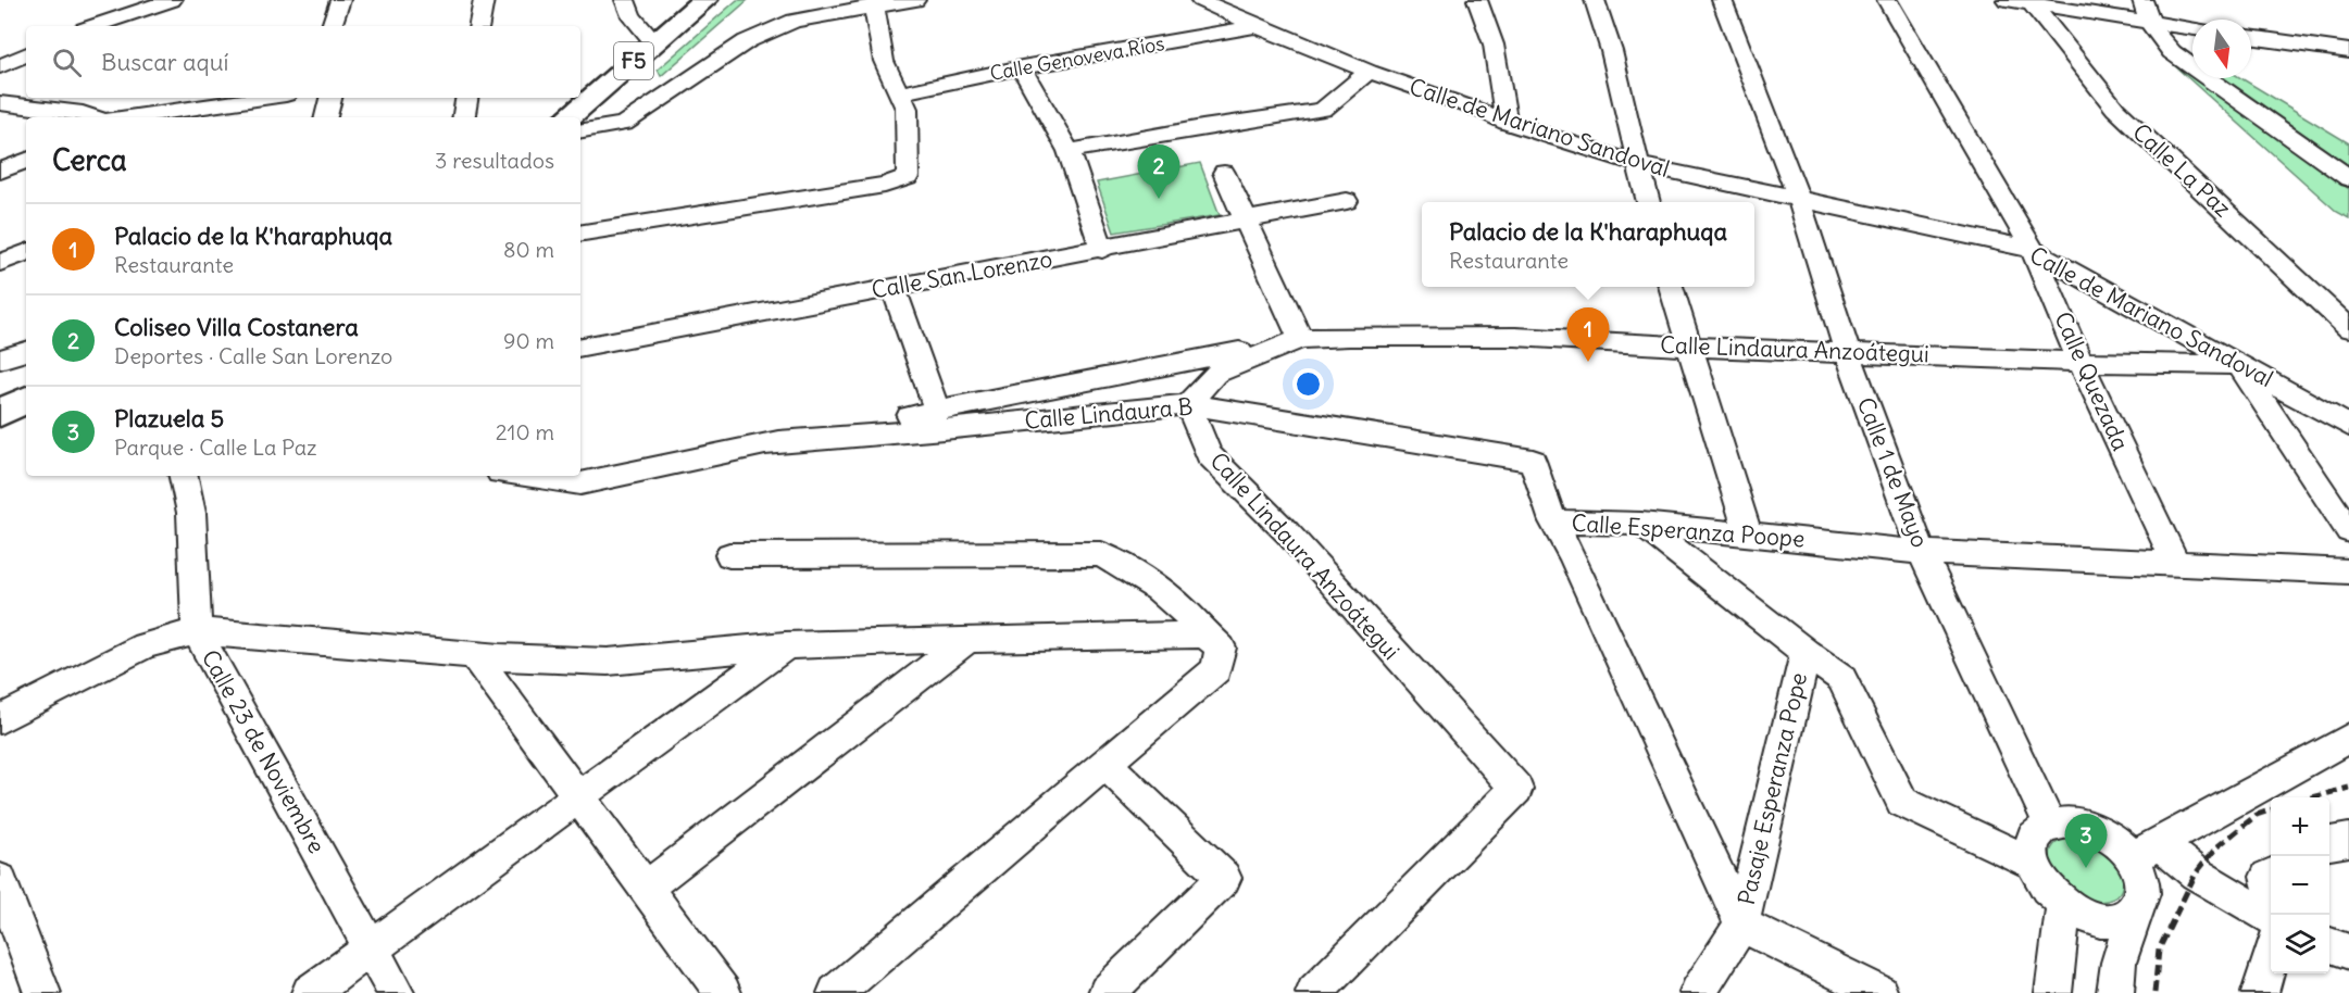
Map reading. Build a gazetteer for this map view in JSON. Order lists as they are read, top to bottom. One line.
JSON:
{"streets":{"highway":["F5"],"street":["Calle Genoveva Ríos","Calle de Mariano Sandoval","Calle La Paz","Calle San Lorenzo","Calle Lindaura Anzoátegui","Calle Quezada","Calle Lindaura B","Calle 1 de Mayo","Calle Esperanza Poope","Calle 23 de Noviembre","Pasaje Esperanza Pope"]},"crossings":[["Calle Genoveva Ríos","Calle de Mariano Sandoval"],["Calle de Mariano Sandoval","Calle Lindaura Anzoátegui"],["Calle de Mariano Sandoval","Calle Quezada"],["Calle de Mariano Sandoval","Calle 1 de Mayo"],["Calle Lindaura Anzoátegui","Calle Quezada"],["Calle Lindaura Anzoátegui","Calle Lindaura B"],["Calle Lindaura Anzoátegui","Calle 1 de Mayo"],["Calle Quezada","Calle Esperanza Poope"],["Calle Lindaura B","Calle Esperanza Poope"],["Calle 1 de Mayo","Calle Esperanza Poope"],["Calle Esperanza Poope","Pasaje Esperanza Pope"]],"north":"bottom","page":{"search":"Buscar aquí","heading":["Cerca","3 resultados"],"pins":["2","1","3"],"popup":["Palacio de la K'haraphuqa","Restaurante"],"list":[{"mark":"1","name":"Palacio de la K'haraphuqa","note":"Restaurante","value":"80 m"},{"mark":"2","name":"Coliseo Villa Costanera","note":"Deportes · Calle San Lorenzo","value":"90 m"},{"mark":"3","name":"Plazuela 5","note":"Parque · Calle La Paz","value":"210 m"}],"map_buttons":["+","−"]}}
